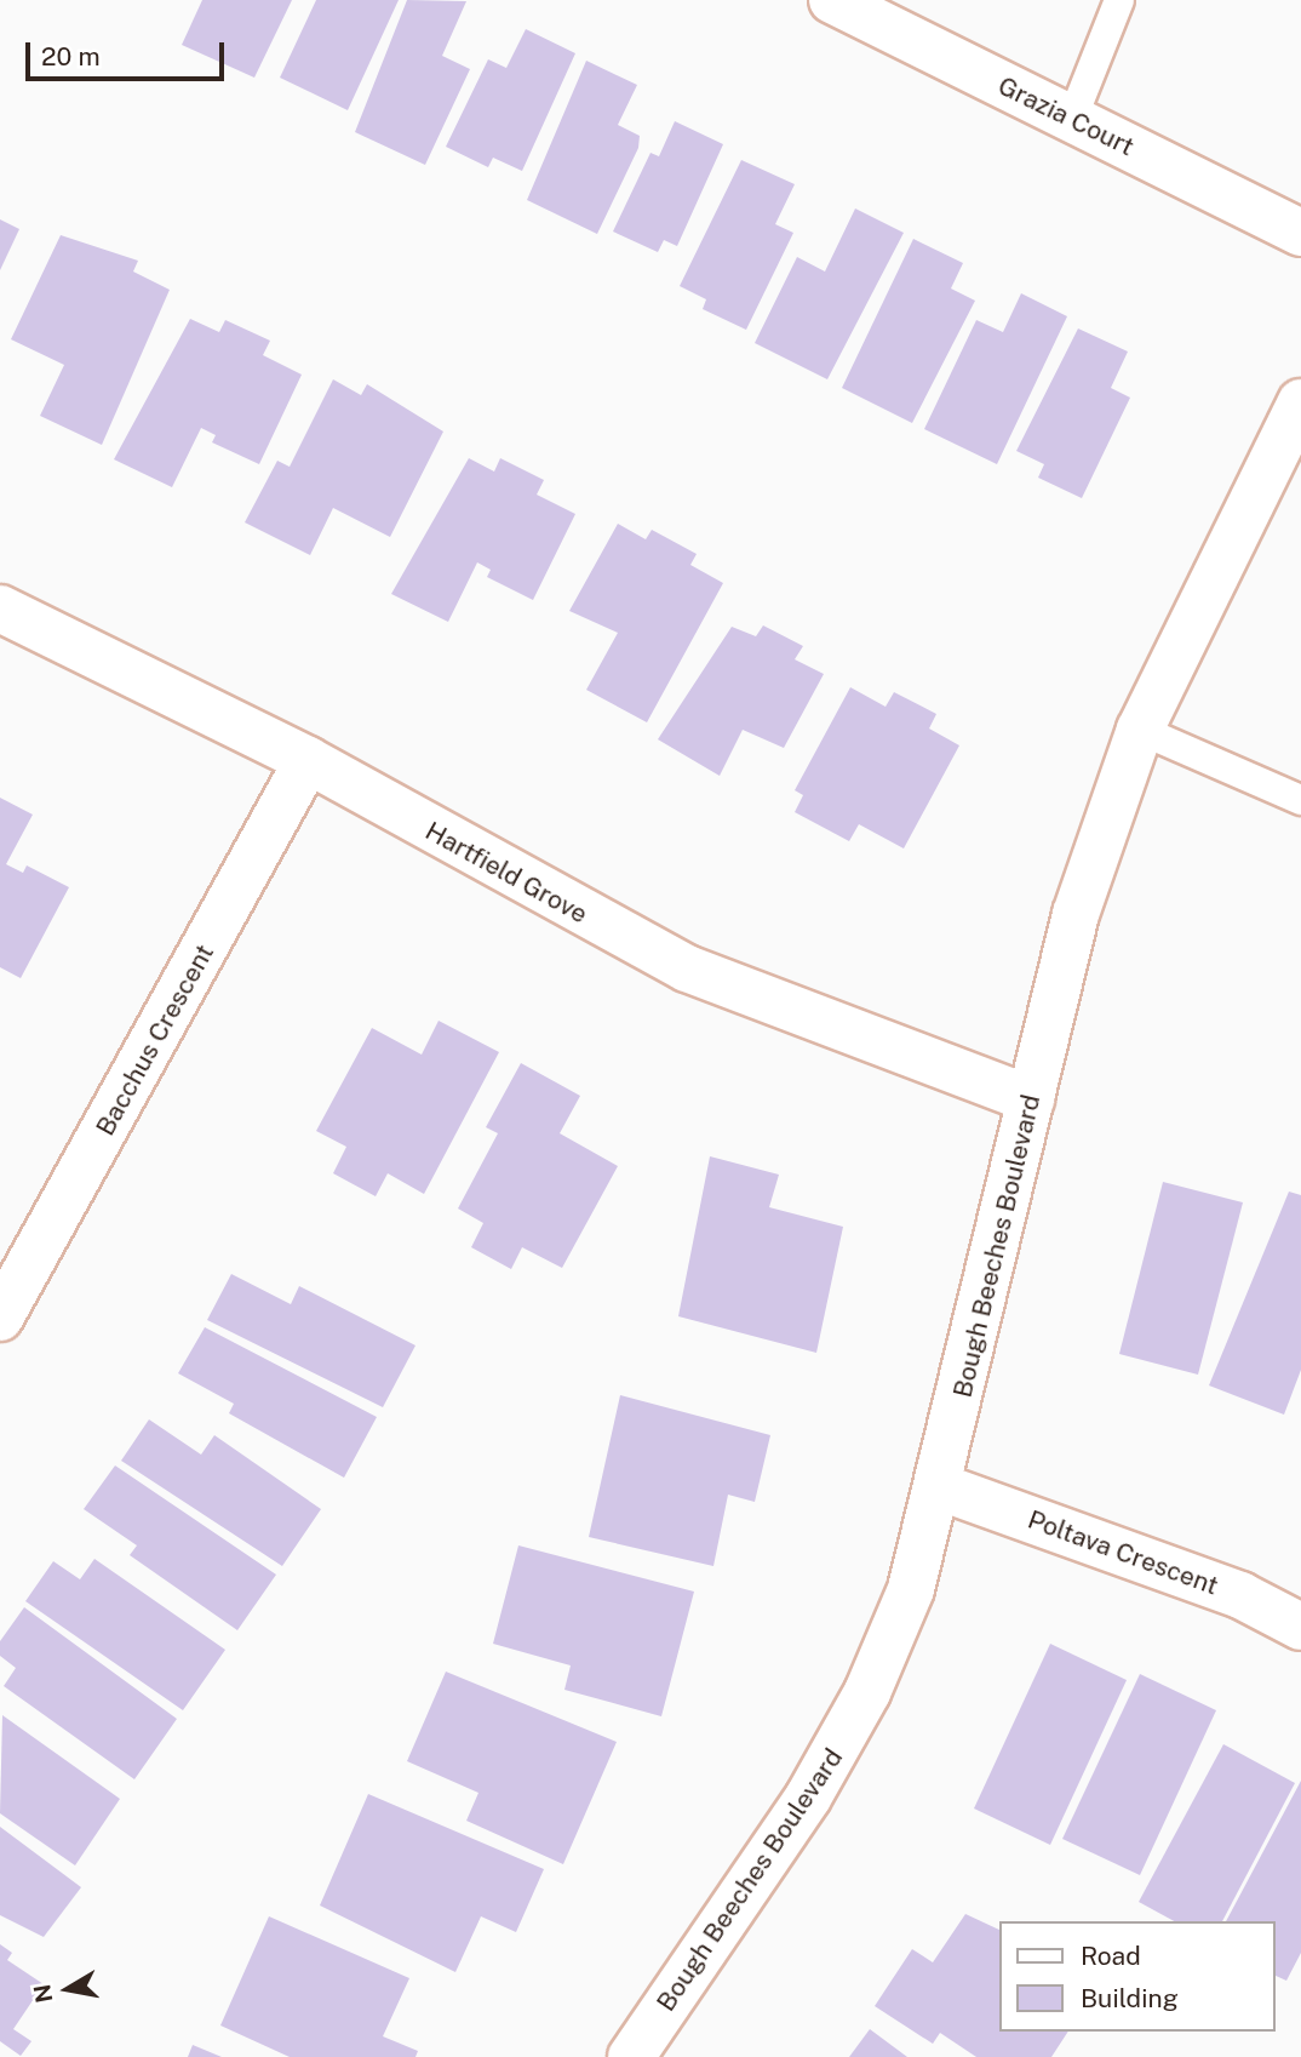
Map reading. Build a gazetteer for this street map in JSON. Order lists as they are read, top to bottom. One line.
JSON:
{"streets":{"street":["Grazia Court","Hartfield Grove","Bacchus Crescent","Bough Beeches Boulevard","Poltava Crescent"]},"crossings":[["Hartfield Grove","Bacchus Crescent"],["Hartfield Grove","Bough Beeches Boulevard"],["Bough Beeches Boulevard","Poltava Crescent"]],"legend":["Road","Building"],"scale_bar":"20 m","north":"left"}
